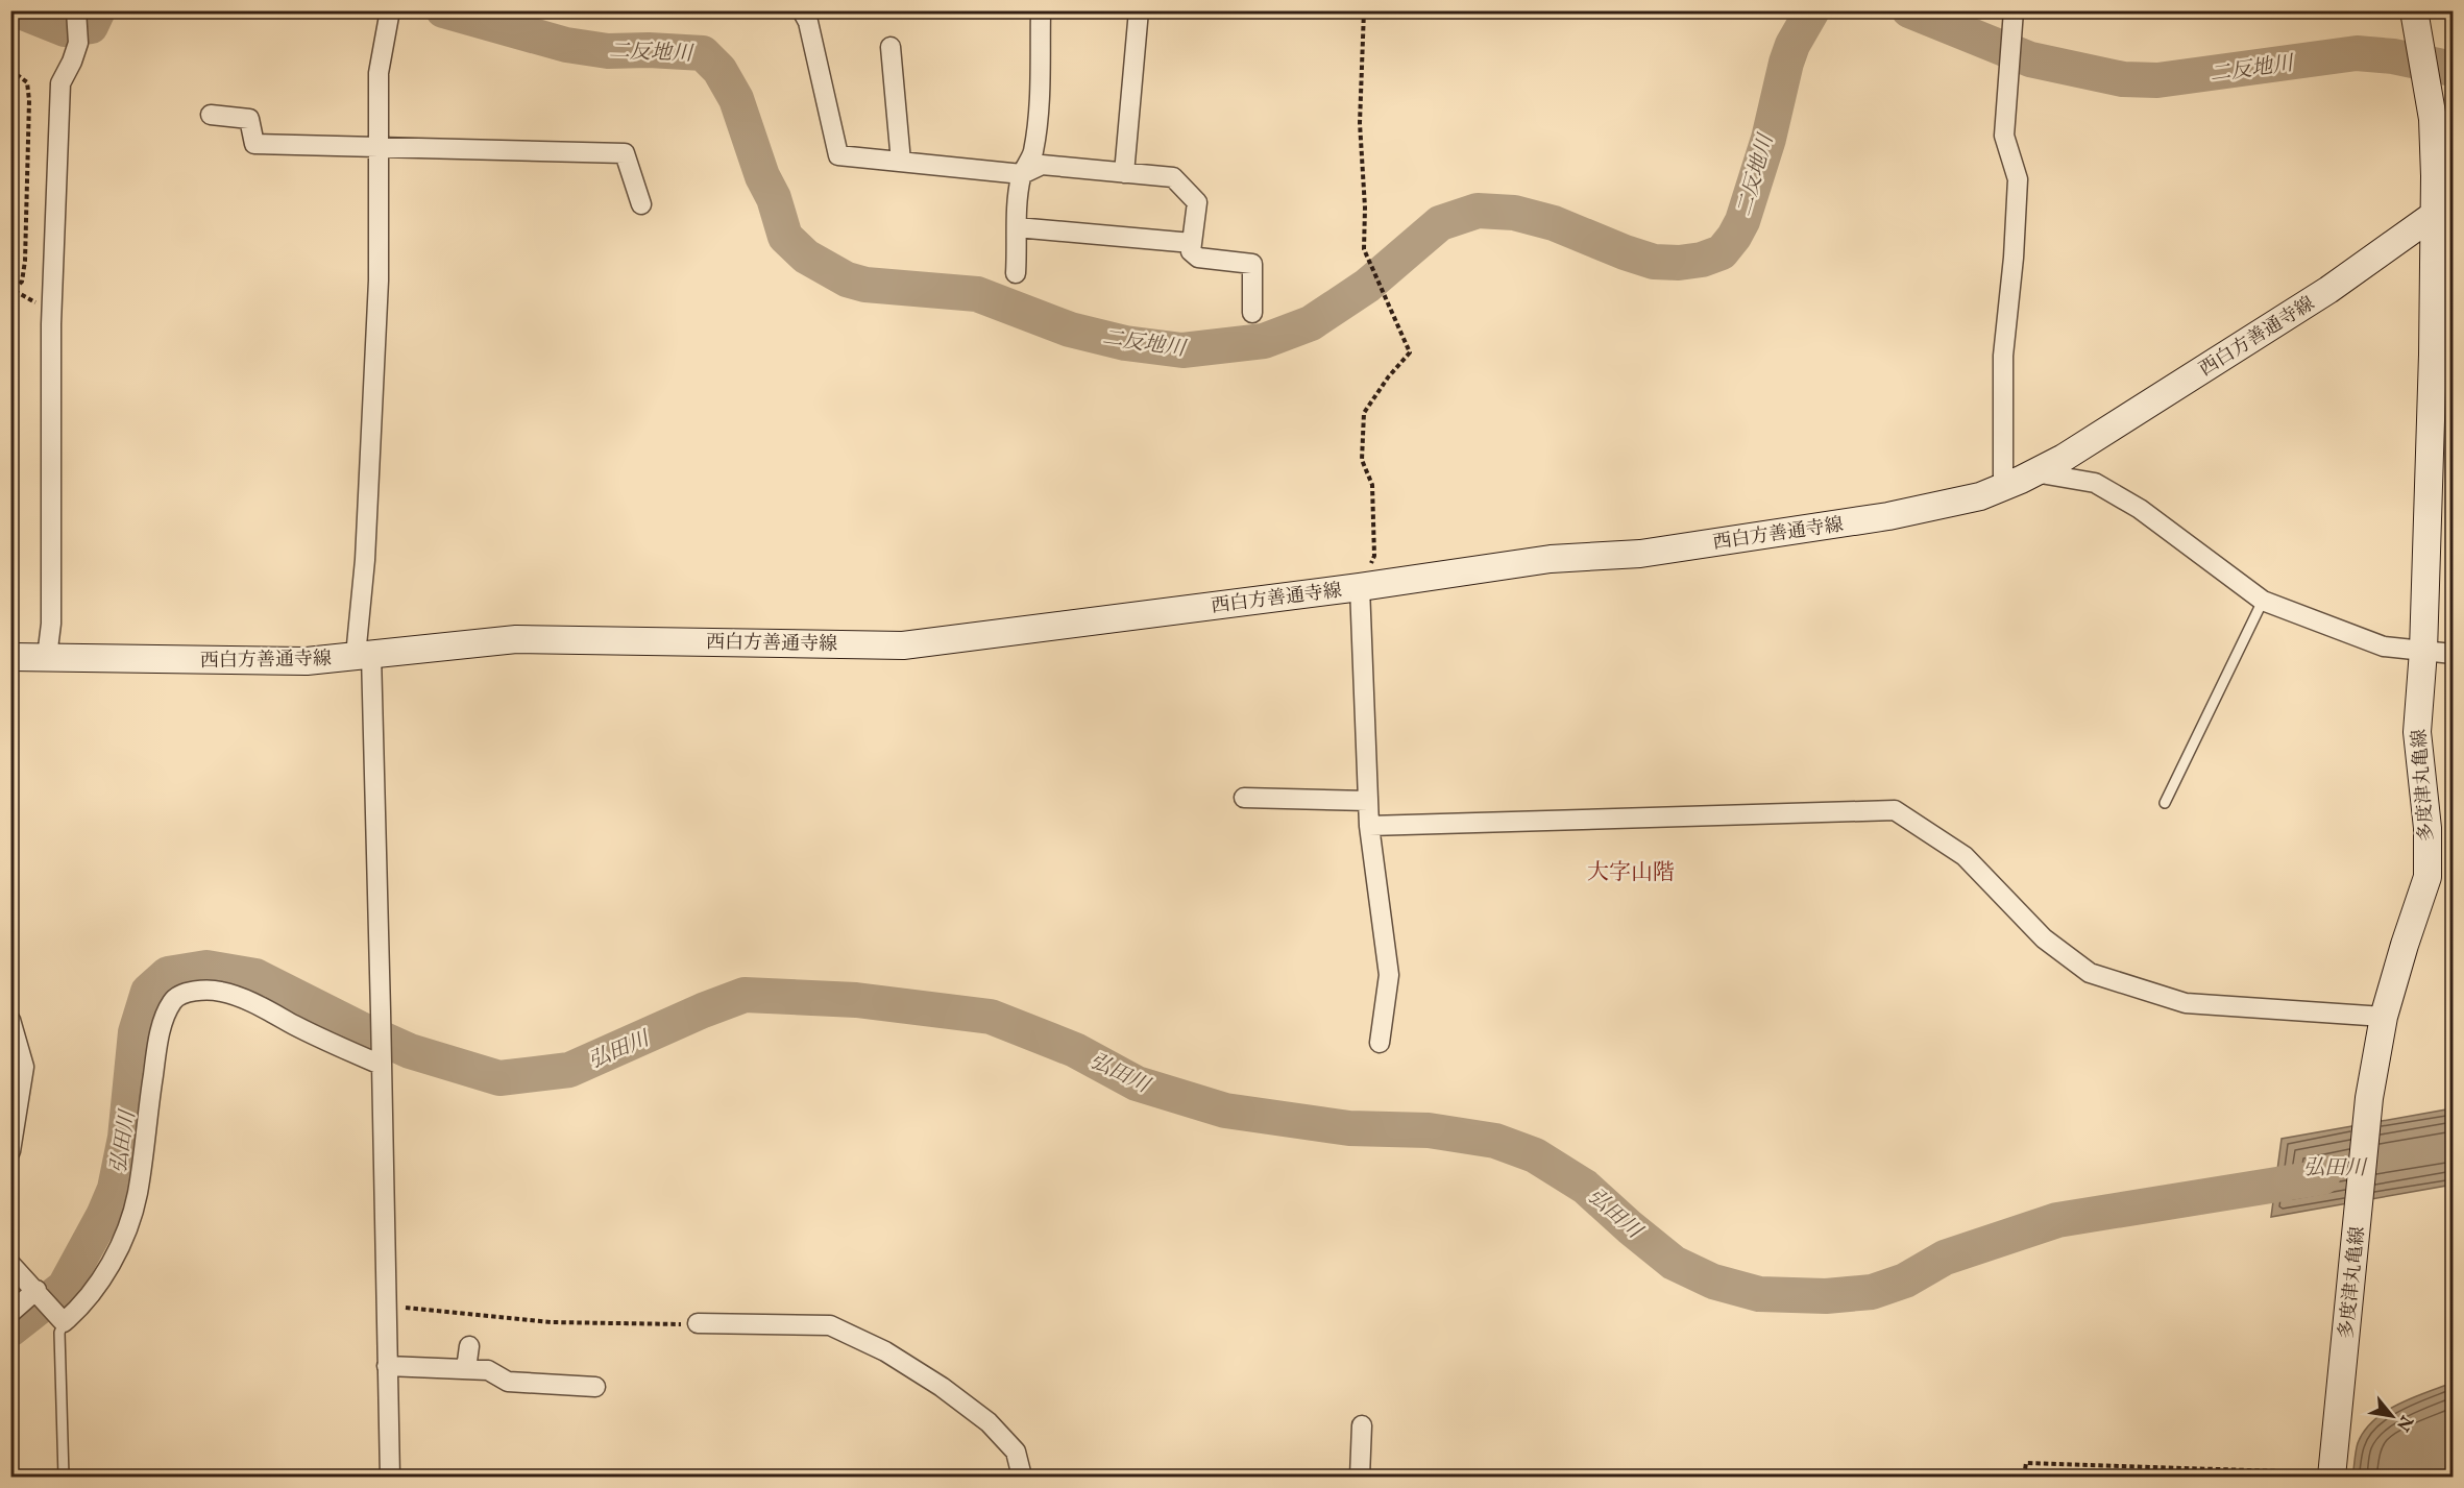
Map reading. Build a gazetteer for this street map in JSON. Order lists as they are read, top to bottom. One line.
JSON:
{"streets":{"main road":["西白方善通寺線","多度津丸亀線"]},"crossings":[["西白方善通寺線","多度津丸亀線"]],"districts":["大字山階"],"water":["二反地川","弘田川"],"north":"bottom right"}
